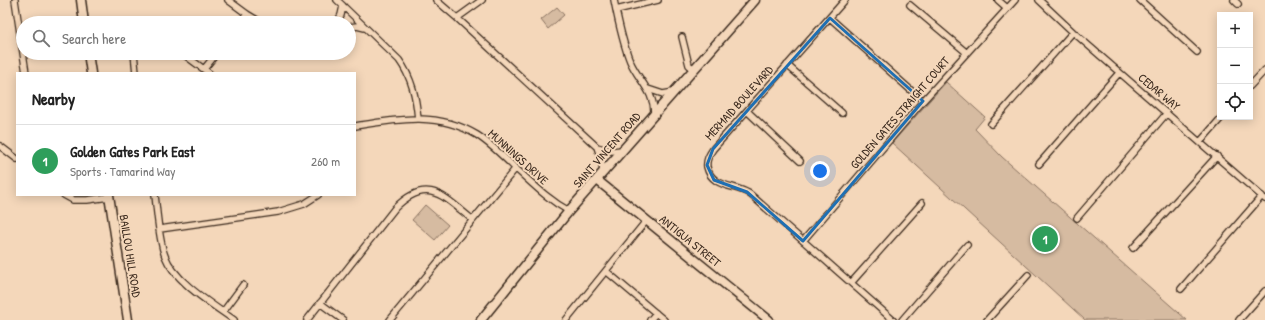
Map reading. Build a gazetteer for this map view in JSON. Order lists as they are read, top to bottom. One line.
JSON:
{"streets":{"street":["CEDAR WAY","MERMAID BOULEVARD","GOLDEN GATES STRAIGHT COURT","SAINT VINCENT ROAD","MUNNINGS DRIVE","ANTIGUA STREET","BAILLOU HILL ROAD"]},"crossings":[["MERMAID BOULEVARD","GOLDEN GATES STRAIGHT COURT"],["SAINT VINCENT ROAD","MUNNINGS DRIVE"],["SAINT VINCENT ROAD","ANTIGUA STREET"]],"page":{"map_buttons":["+","−"],"search":"Search here","heading":"Nearby","list":[{"mark":"1","name":"Golden Gates Park East","note":"Sports · Tamarind Way","value":"260 m"}],"pins":"1"}}
